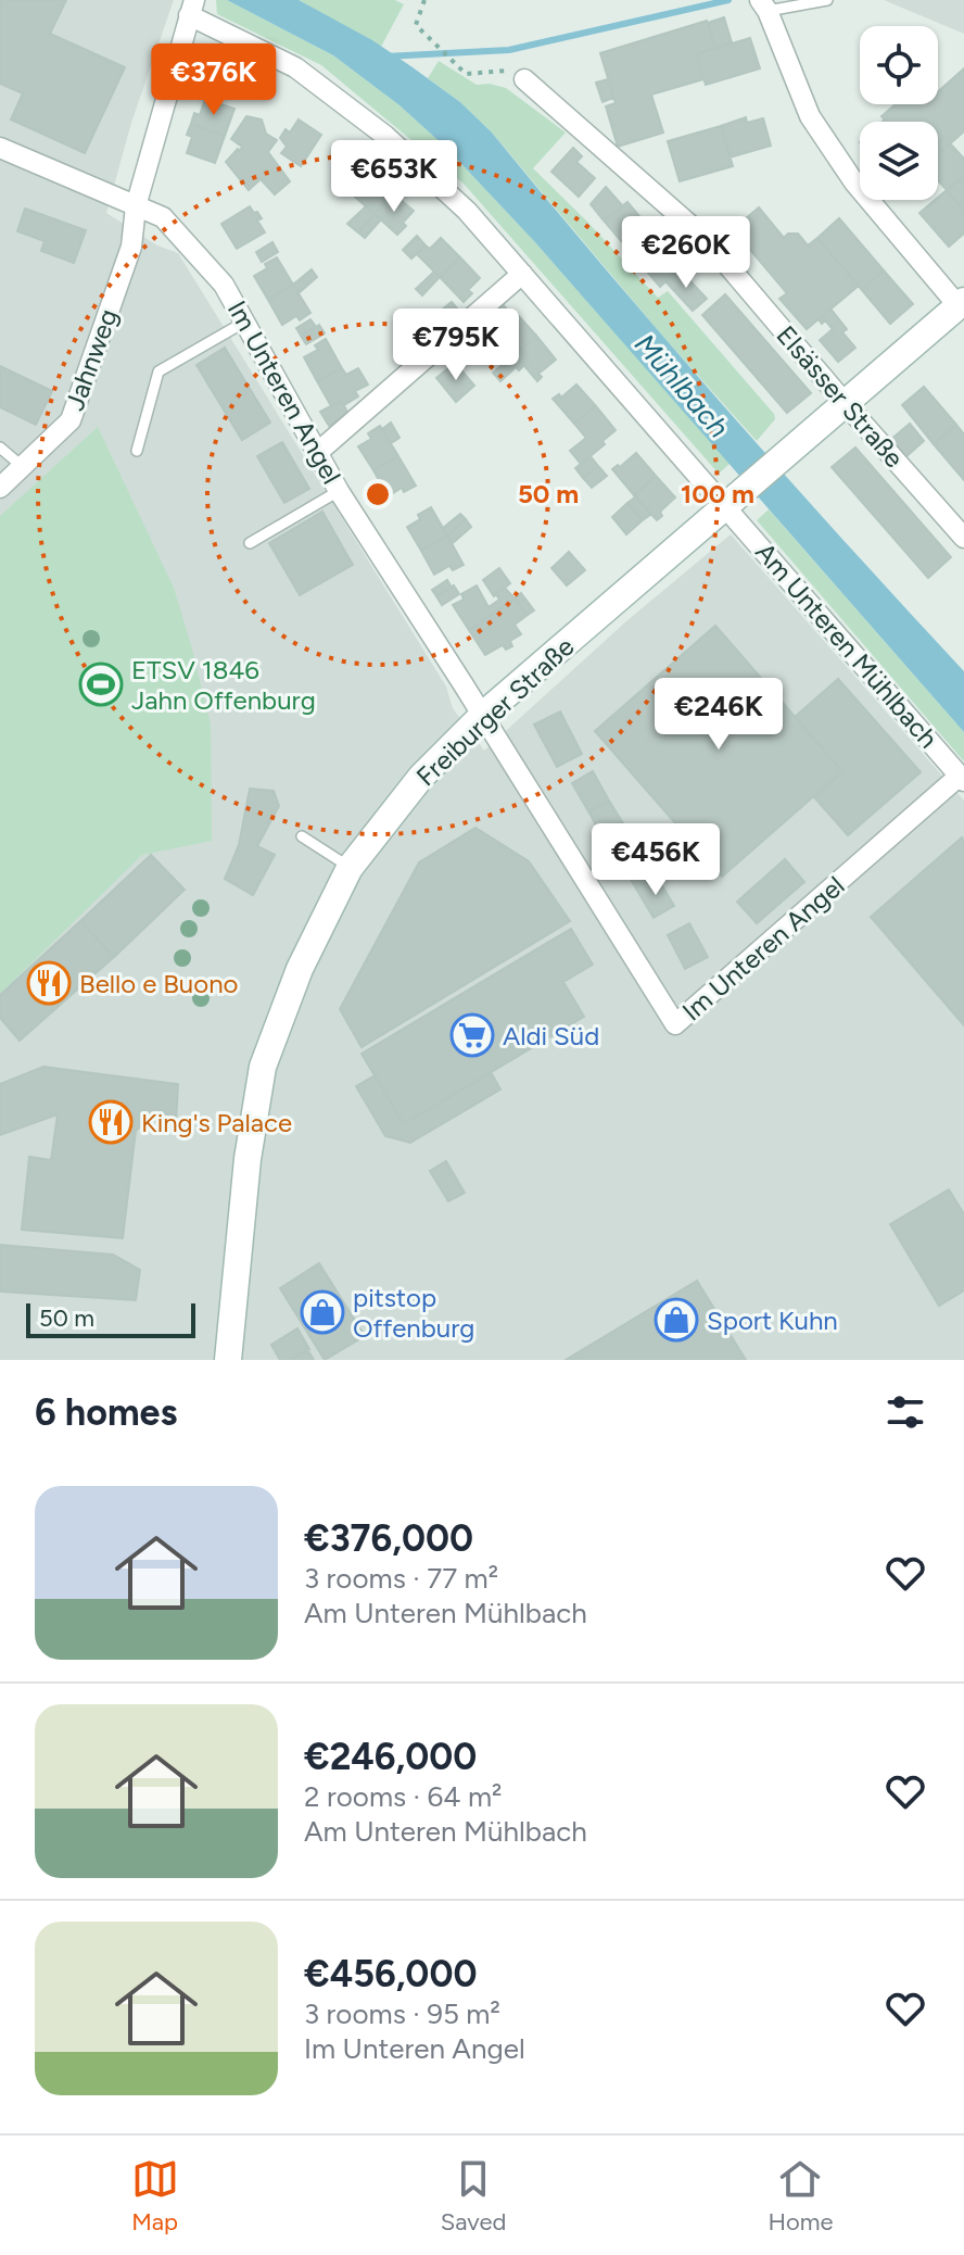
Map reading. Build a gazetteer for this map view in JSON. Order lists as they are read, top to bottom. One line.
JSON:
{"streets":{"main road":["Freiburger Straße"],"street":["Jahnweg","Im Unteren Angel","Elsässer Straße","Am Unteren Mühlbach"]},"crossings":[["Jahnweg","Im Unteren Angel"],["Jahnweg","Am Unteren Mühlbach"],["Im Unteren Angel","Am Unteren Mühlbach"],["Im Unteren Angel","Freiburger Straße"],["Elsässer Straße","Freiburger Straße"],["Am Unteren Mühlbach","Freiburger Straße"]],"water":["Mühlbach"],"places":{"sports":["ETSV 1846 Jahn Offenburg"],"restaurant":["Bello e Buono","King's Palace"],"supermarket":["Aldi Süd"],"shop":["pitstop Offenburg","Sport Kuhn"]},"scale_bar":"50 m","page":{"price":["€376K","€653K","€260K","€795K","€246K","€456K"],"scale":"50 m","heading":"6 homes","list":[{"name":"€376,000","note":"3 rooms · 77 m² · Am Unteren Mühlbach"},{"name":"€246,000","note":"2 rooms · 64 m² · Am Unteren Mühlbach"},{"name":"€456,000","note":"3 rooms · 95 m² · Im Unteren Angel"}],"tabs":["Map","Saved","Home"]},"rings":["50 m","100 m"]}
